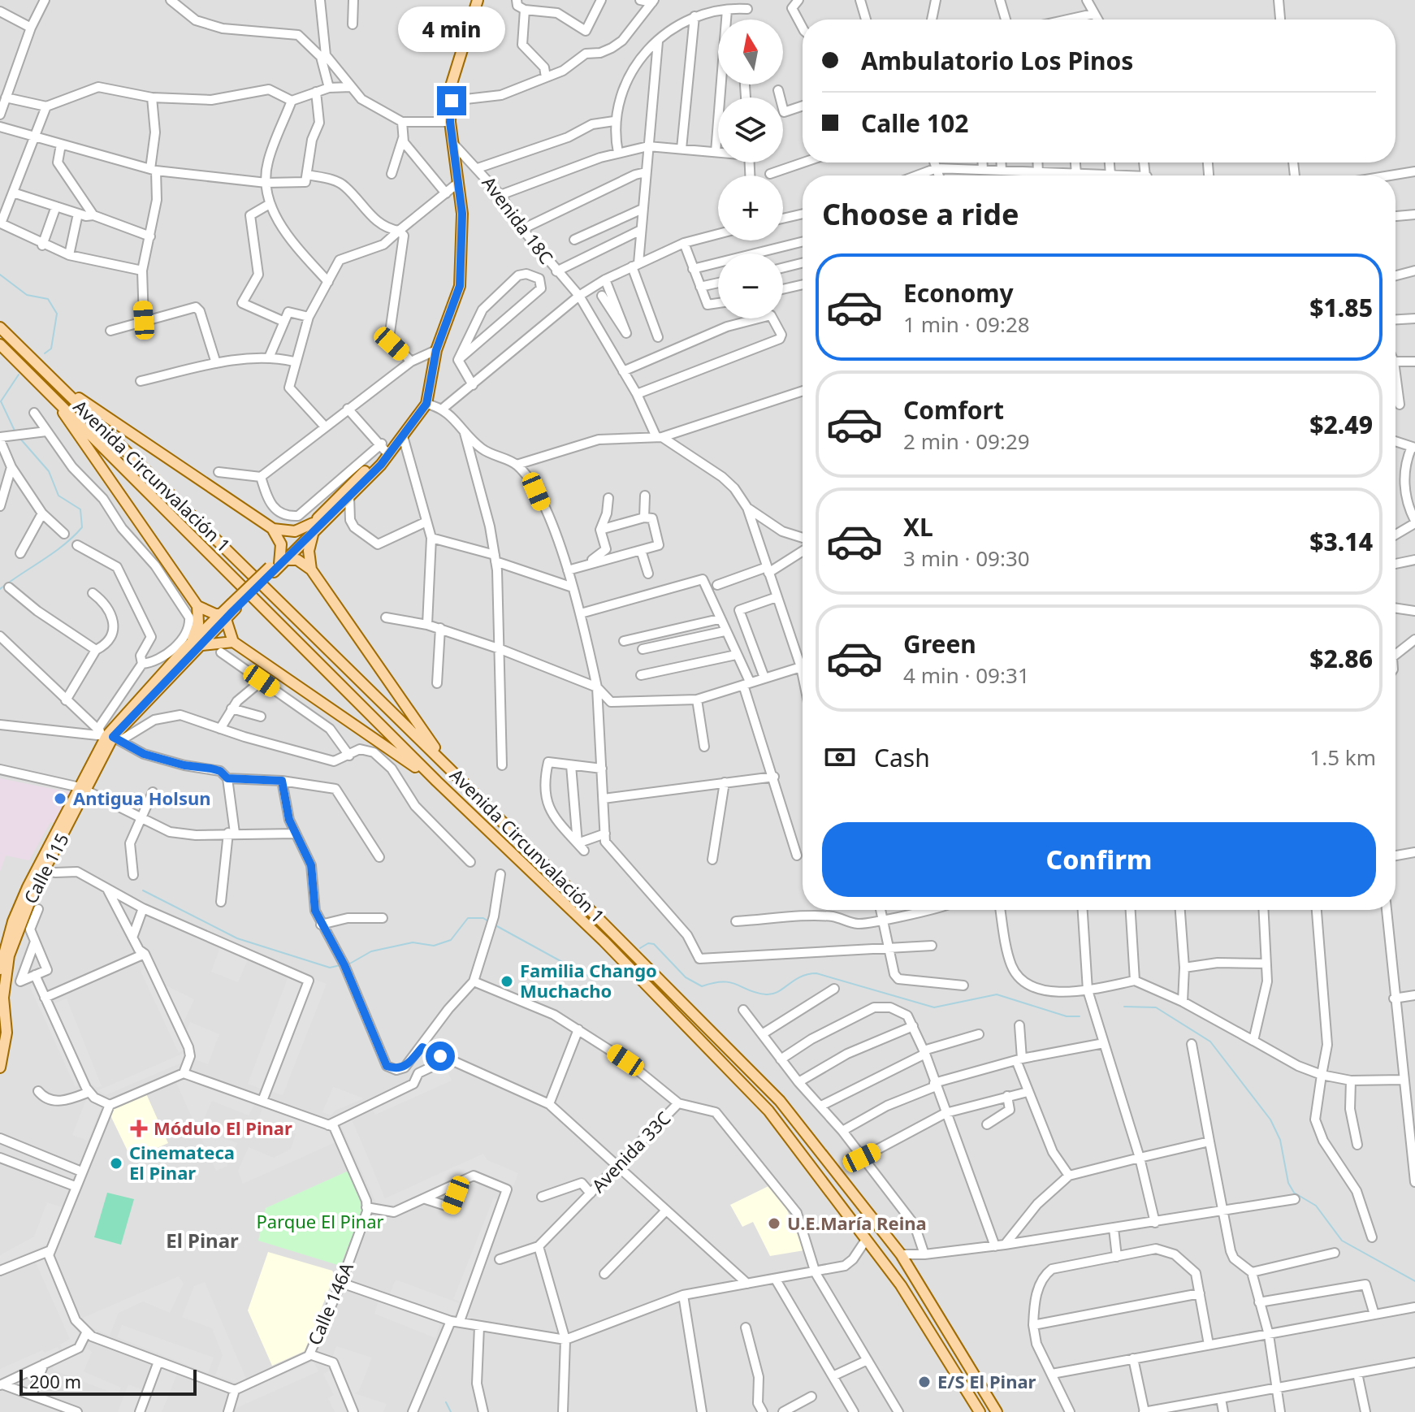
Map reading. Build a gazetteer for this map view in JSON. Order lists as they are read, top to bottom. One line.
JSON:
{"streets":{"main road":["Avenida Circunvalación 1","Calle 115"],"street":["Avenida 18C","Avenida 33C","Calle 146A"]},"districts":["El Pinar"],"parks":["Parque El Pinar"],"places":{"other":["Antigua Holsun","Familia Chango Muchacho","Cinemateca El Pinar","U.E.María Reina","E/S El Pinar"],"health":["Módulo El Pinar"]},"scale_bar":"200 m","north":"top","page":{"bubble":"4 min","map_buttons":["+","−"],"banner":["Ambulatorio Los Pinos","Calle 102"],"heading":"Choose a ride","list":[{"name":"Economy","note":"1 min · 09:28","value":"$1.85"},{"name":"Comfort","note":"2 min · 09:29","value":"$2.49"},{"name":"XL","note":"3 min · 09:30","value":"$3.14"},{"name":"Green","note":"4 min · 09:31","value":"$2.86"}],"pay":["Cash","1.5 km"],"buttons":"Confirm","scale":"200 m"}}
